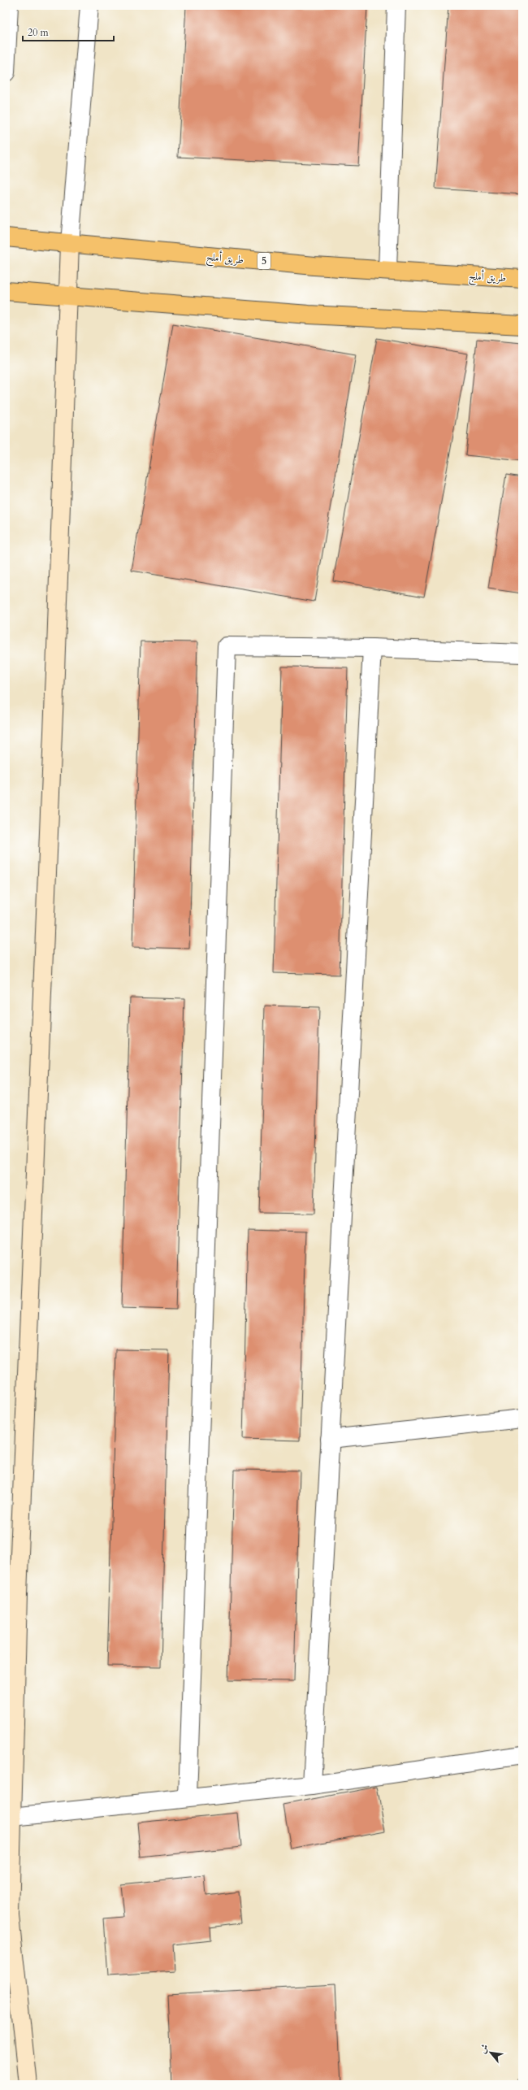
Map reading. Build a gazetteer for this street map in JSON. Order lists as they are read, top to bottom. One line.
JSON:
{"streets":{"highway":["طريق أملج","5"]},"scale_bar":"20 m","north":"top left"}
